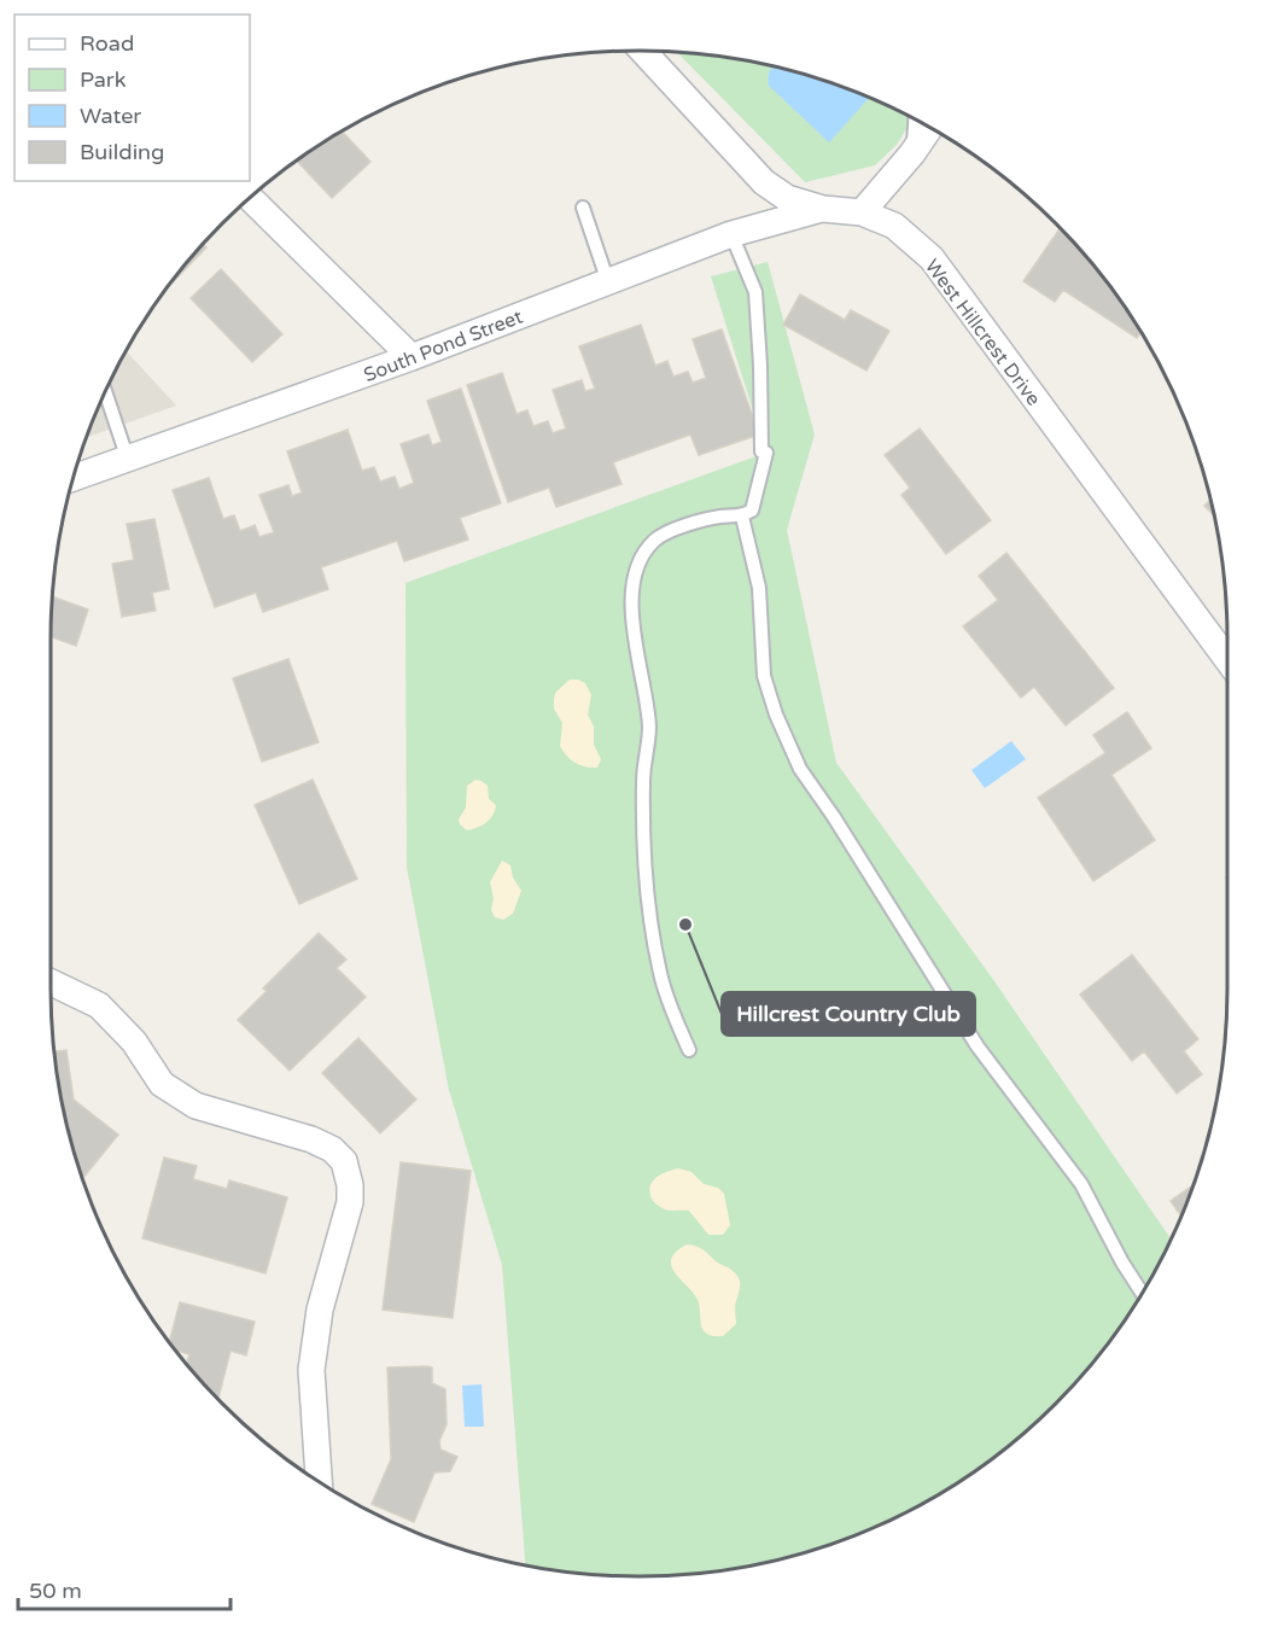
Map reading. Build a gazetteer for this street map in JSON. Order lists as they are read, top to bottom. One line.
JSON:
{"streets":{"street":["West Hillcrest Drive","South Pond Street"]},"crossings":[["West Hillcrest Drive","South Pond Street"]],"places":["Hillcrest Country Club"],"legend":["Road","Park","Water","Building"],"scale_bar":"50 m"}
